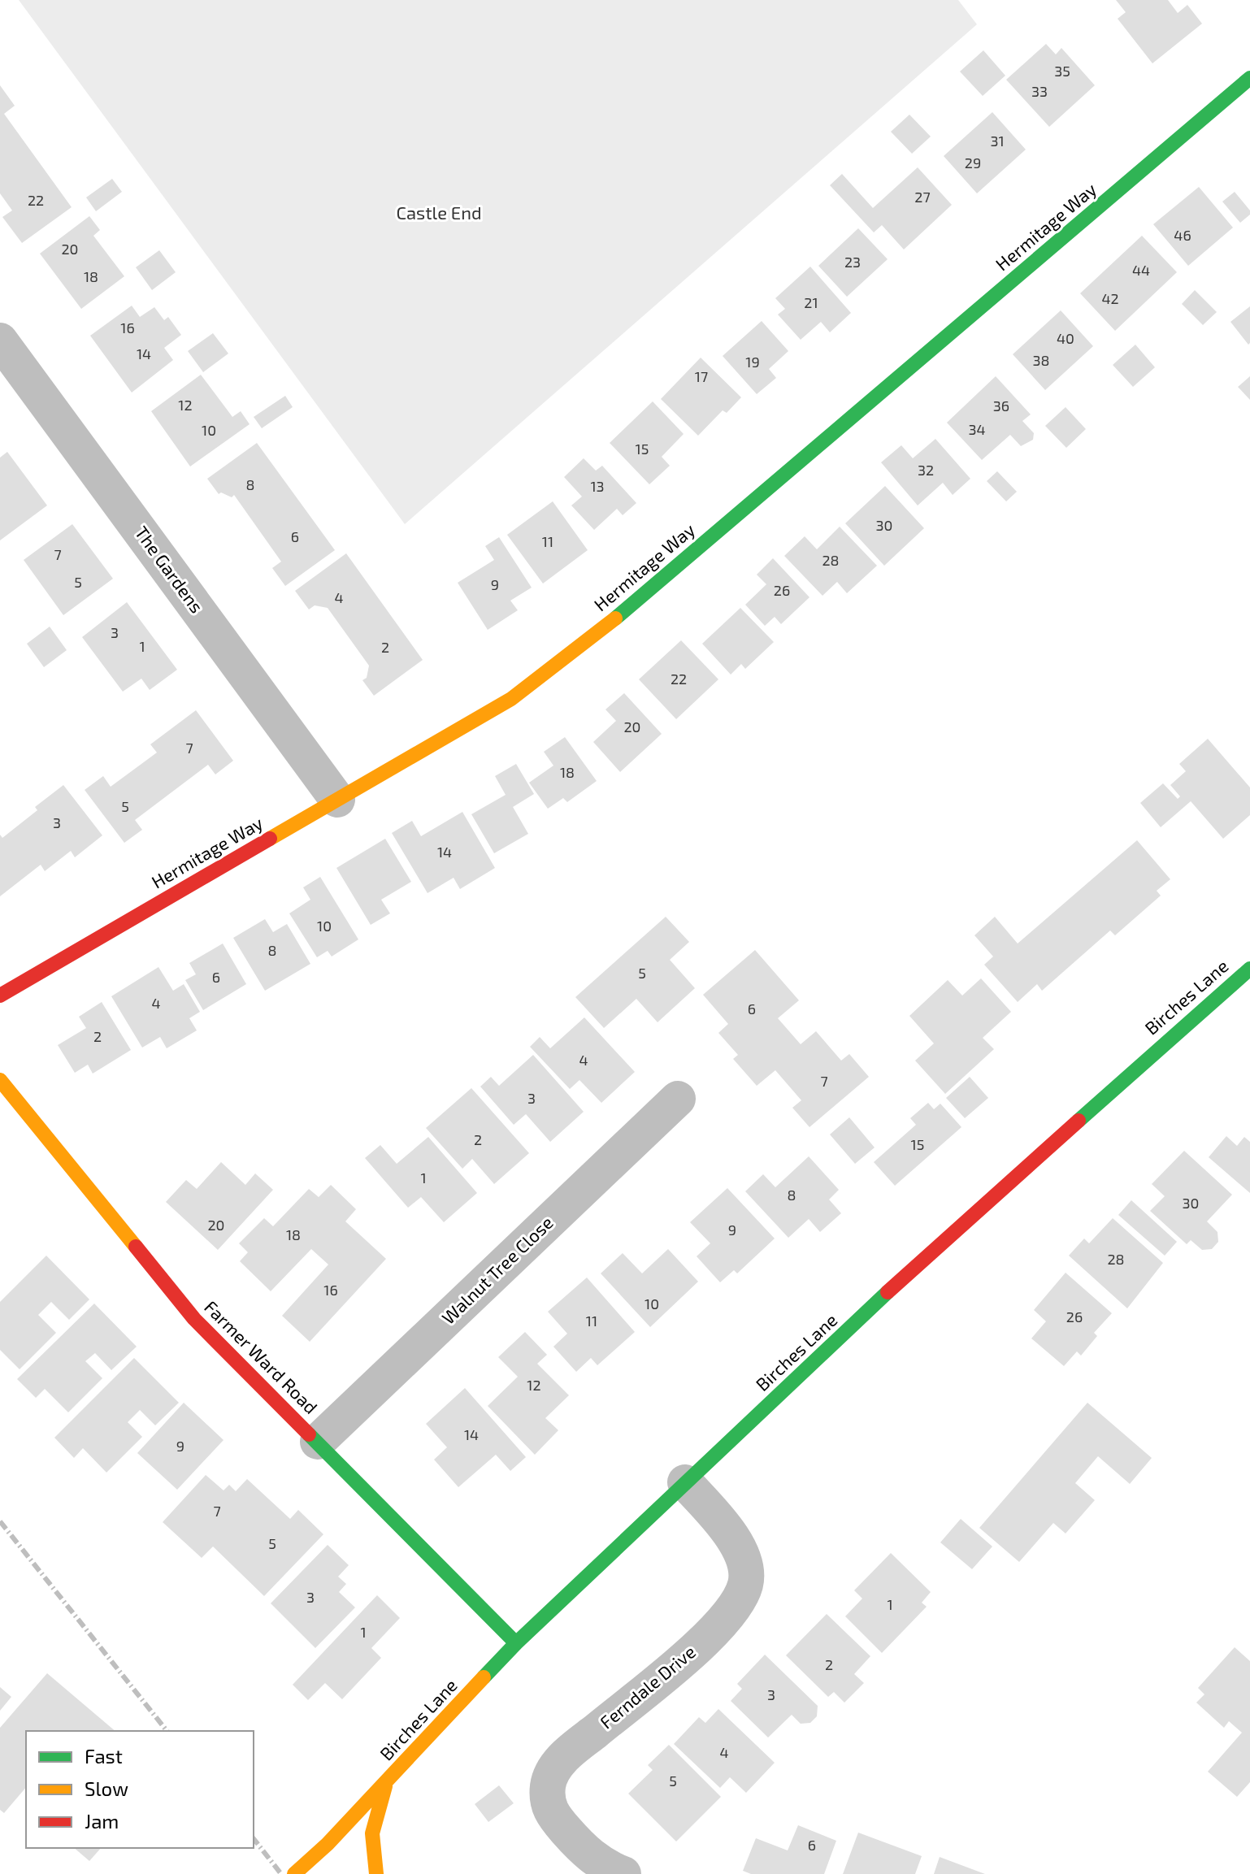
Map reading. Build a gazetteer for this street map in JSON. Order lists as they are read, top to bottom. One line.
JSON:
{"streets":{"street":["Hermitage Way","The Gardens","Birches Lane","Walnut Tree Close","Farmer Ward Road","Ferndale Drive"]},"crossings":[["Hermitage Way","The Gardens"],["Birches Lane","Farmer Ward Road"],["Birches Lane","Ferndale Drive"],["Walnut Tree Close","Farmer Ward Road"]],"parks":["Castle End"],"house_numbers":["35","33","31","29","27","22","46","20","23","44","18","42","21","16","40","14","38","19","17","12","36","34","10","15","32","8","13","30","6","11","7","28","5","9","26","4","3","1","2","22","20","7","18","5","3","14","10","8","5","6","4","6","2","4","7","3","2","15","1","8","30","20","9","18","28","16","10","26","11","12","14","9","7","5","3","1","1","2","3","4","5","6"],"legend":["Fast","Slow","Jam"]}
